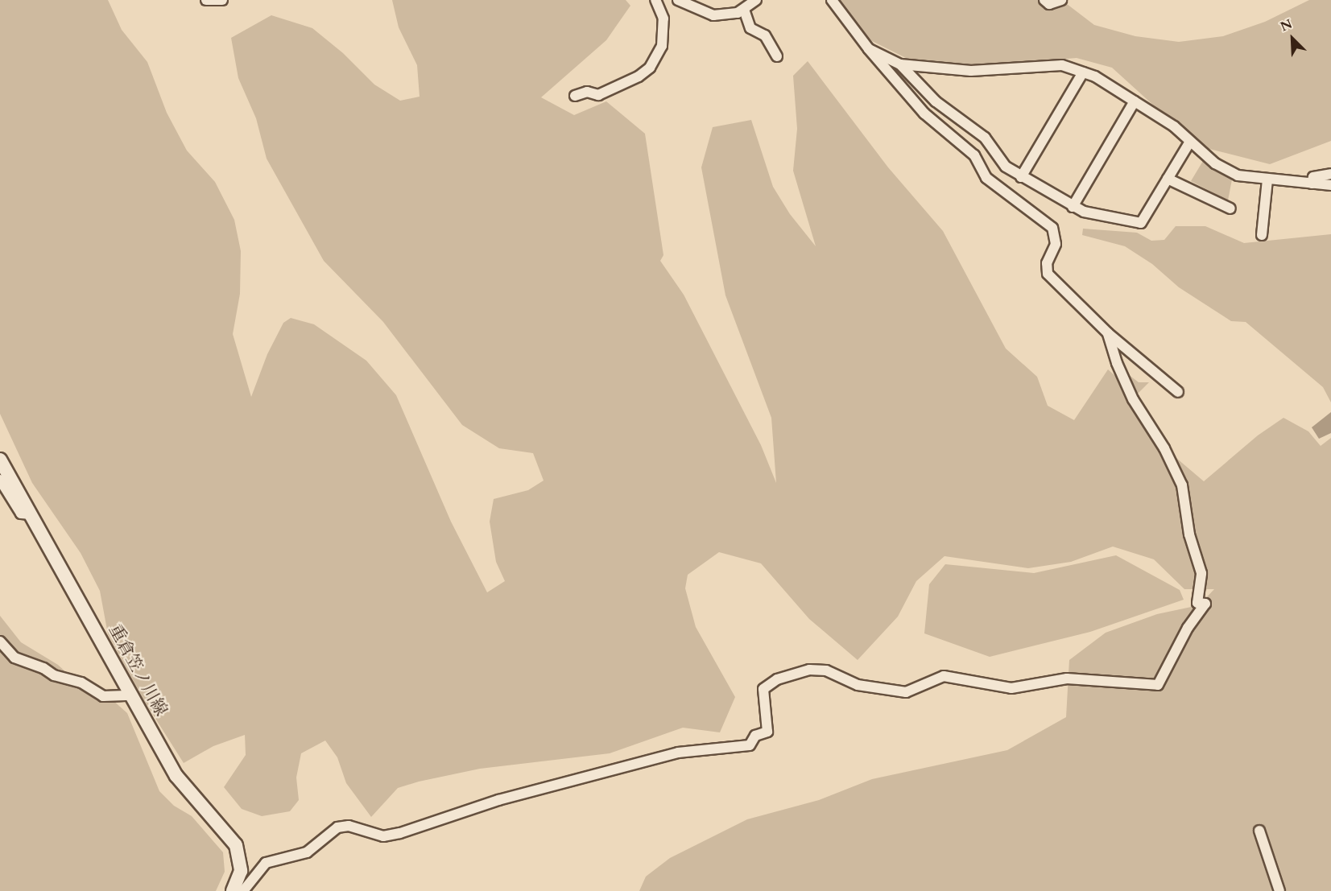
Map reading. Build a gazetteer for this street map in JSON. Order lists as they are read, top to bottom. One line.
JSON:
{"streets":{"main road":["重倉笠ノ川線"]},"north":"top left"}
